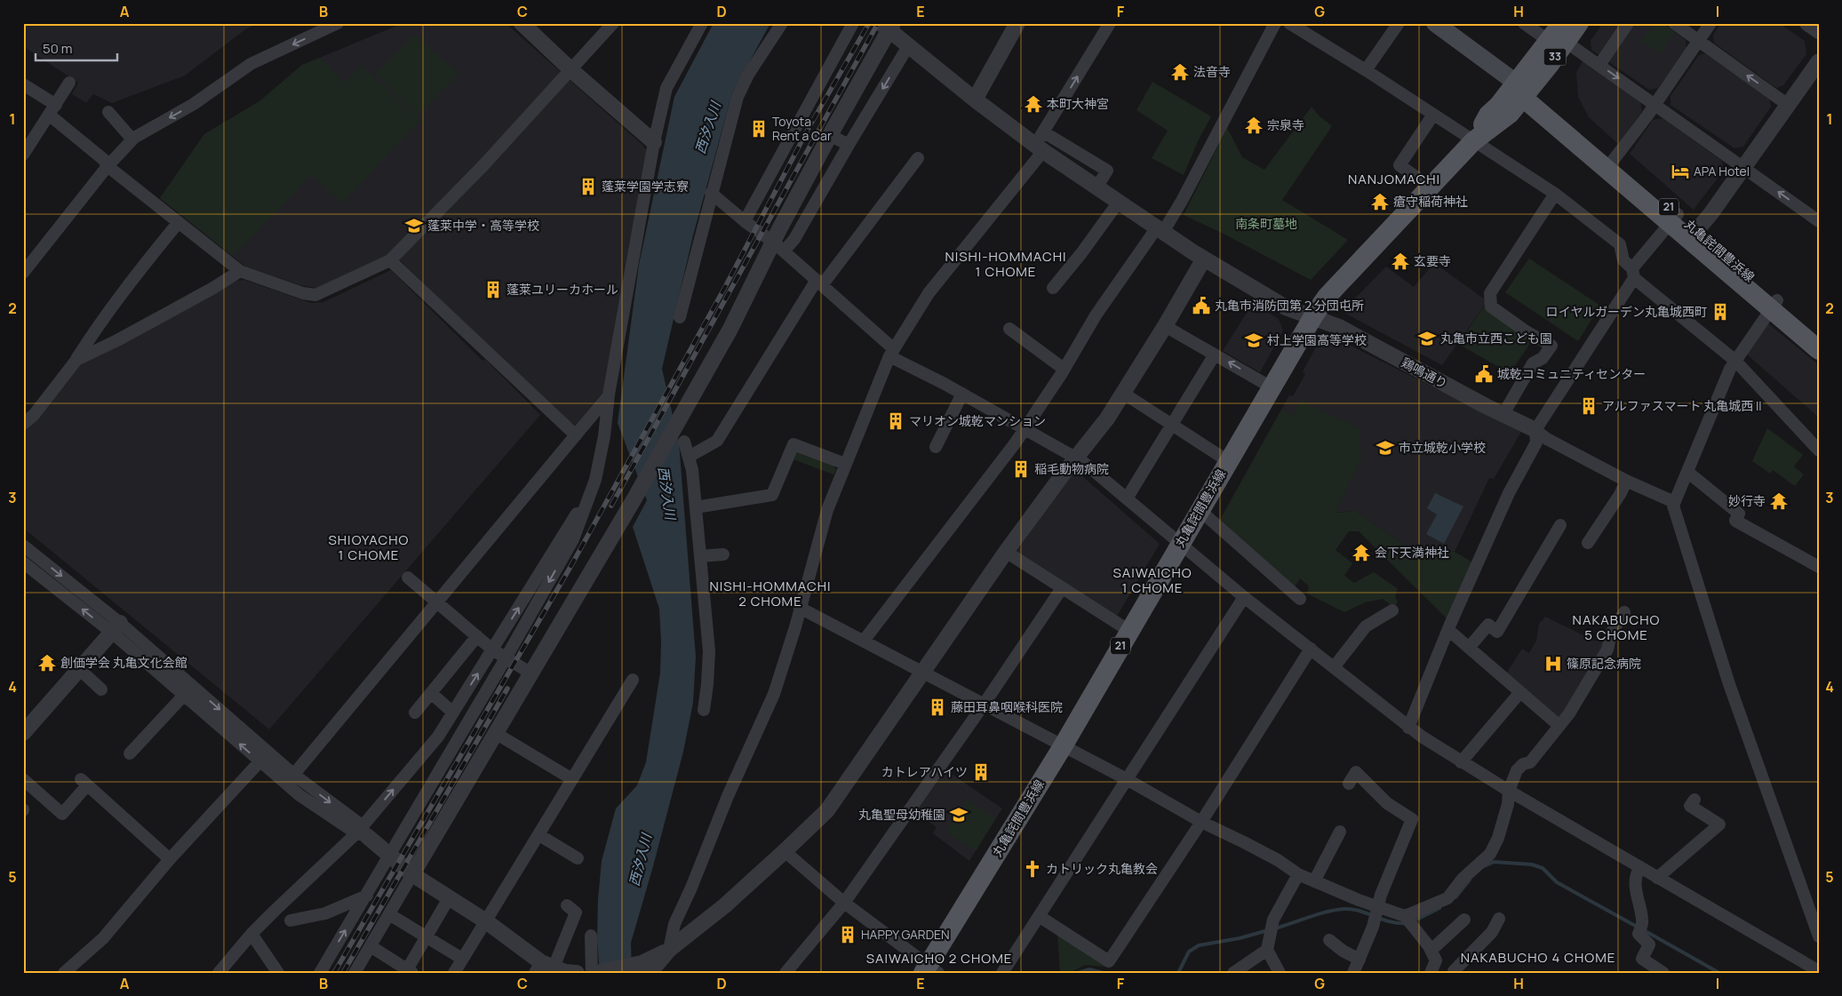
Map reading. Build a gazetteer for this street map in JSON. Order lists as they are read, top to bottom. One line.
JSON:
{"streets":{"main road":["33","21","丸亀詫間豊浜線"],"street":["鶏鳴通り"]},"crossings":[["33","丸亀詫間豊浜線"],["丸亀詫間豊浜線","鶏鳴通り"]],"districts":["NANJOMACHI","NISHI-HOMMACHI 1 CHOME","SHIOYACHO 1 CHOME","SAIWAICHO 1 CHOME","NISHI-HOMMACHI 2 CHOME","NAKABUCHO 5 CHOME","NAKABUCHO 4 CHOME","SAIWAICHO 2 CHOME"],"water":["西汐入川"],"parks":["南条町墓地"],"places":{"temple":["法音寺","本町大神宮","宗泉寺","瘡守稲荷神社","玄要寺","妙行寺","会下天満神社","創価学会 丸亀文化会館"],"building":["Toyota Rent a Car","蓬莱学園学志寮","蓬莱ユリーカホール","ロイヤルガーデン丸亀城西町","アルファスマート 丸亀城西 II","マリオン城乾マンション","稲毛動物病院","藤田耳鼻咽喉科医院","カトレアハイツ","HAPPY GARDEN"],"hotel":["APA Hotel"],"school or university":["蓬莱中学・高等学校","丸亀市立西こども園","村上学園高等学校","市立城乾小学校","丸亀聖母幼稚園"],"public building":["丸亀市消防団第２分団屯所","城乾コミュニティセンター"],"hospital":["篠原記念病院"],"church":["カトリック丸亀教会"]},"scale_bar":"50 m","grid":{"columns":["A","B","C","D","E","F","G","H","I"],"rows":["1","2","3","4","5"]}}
